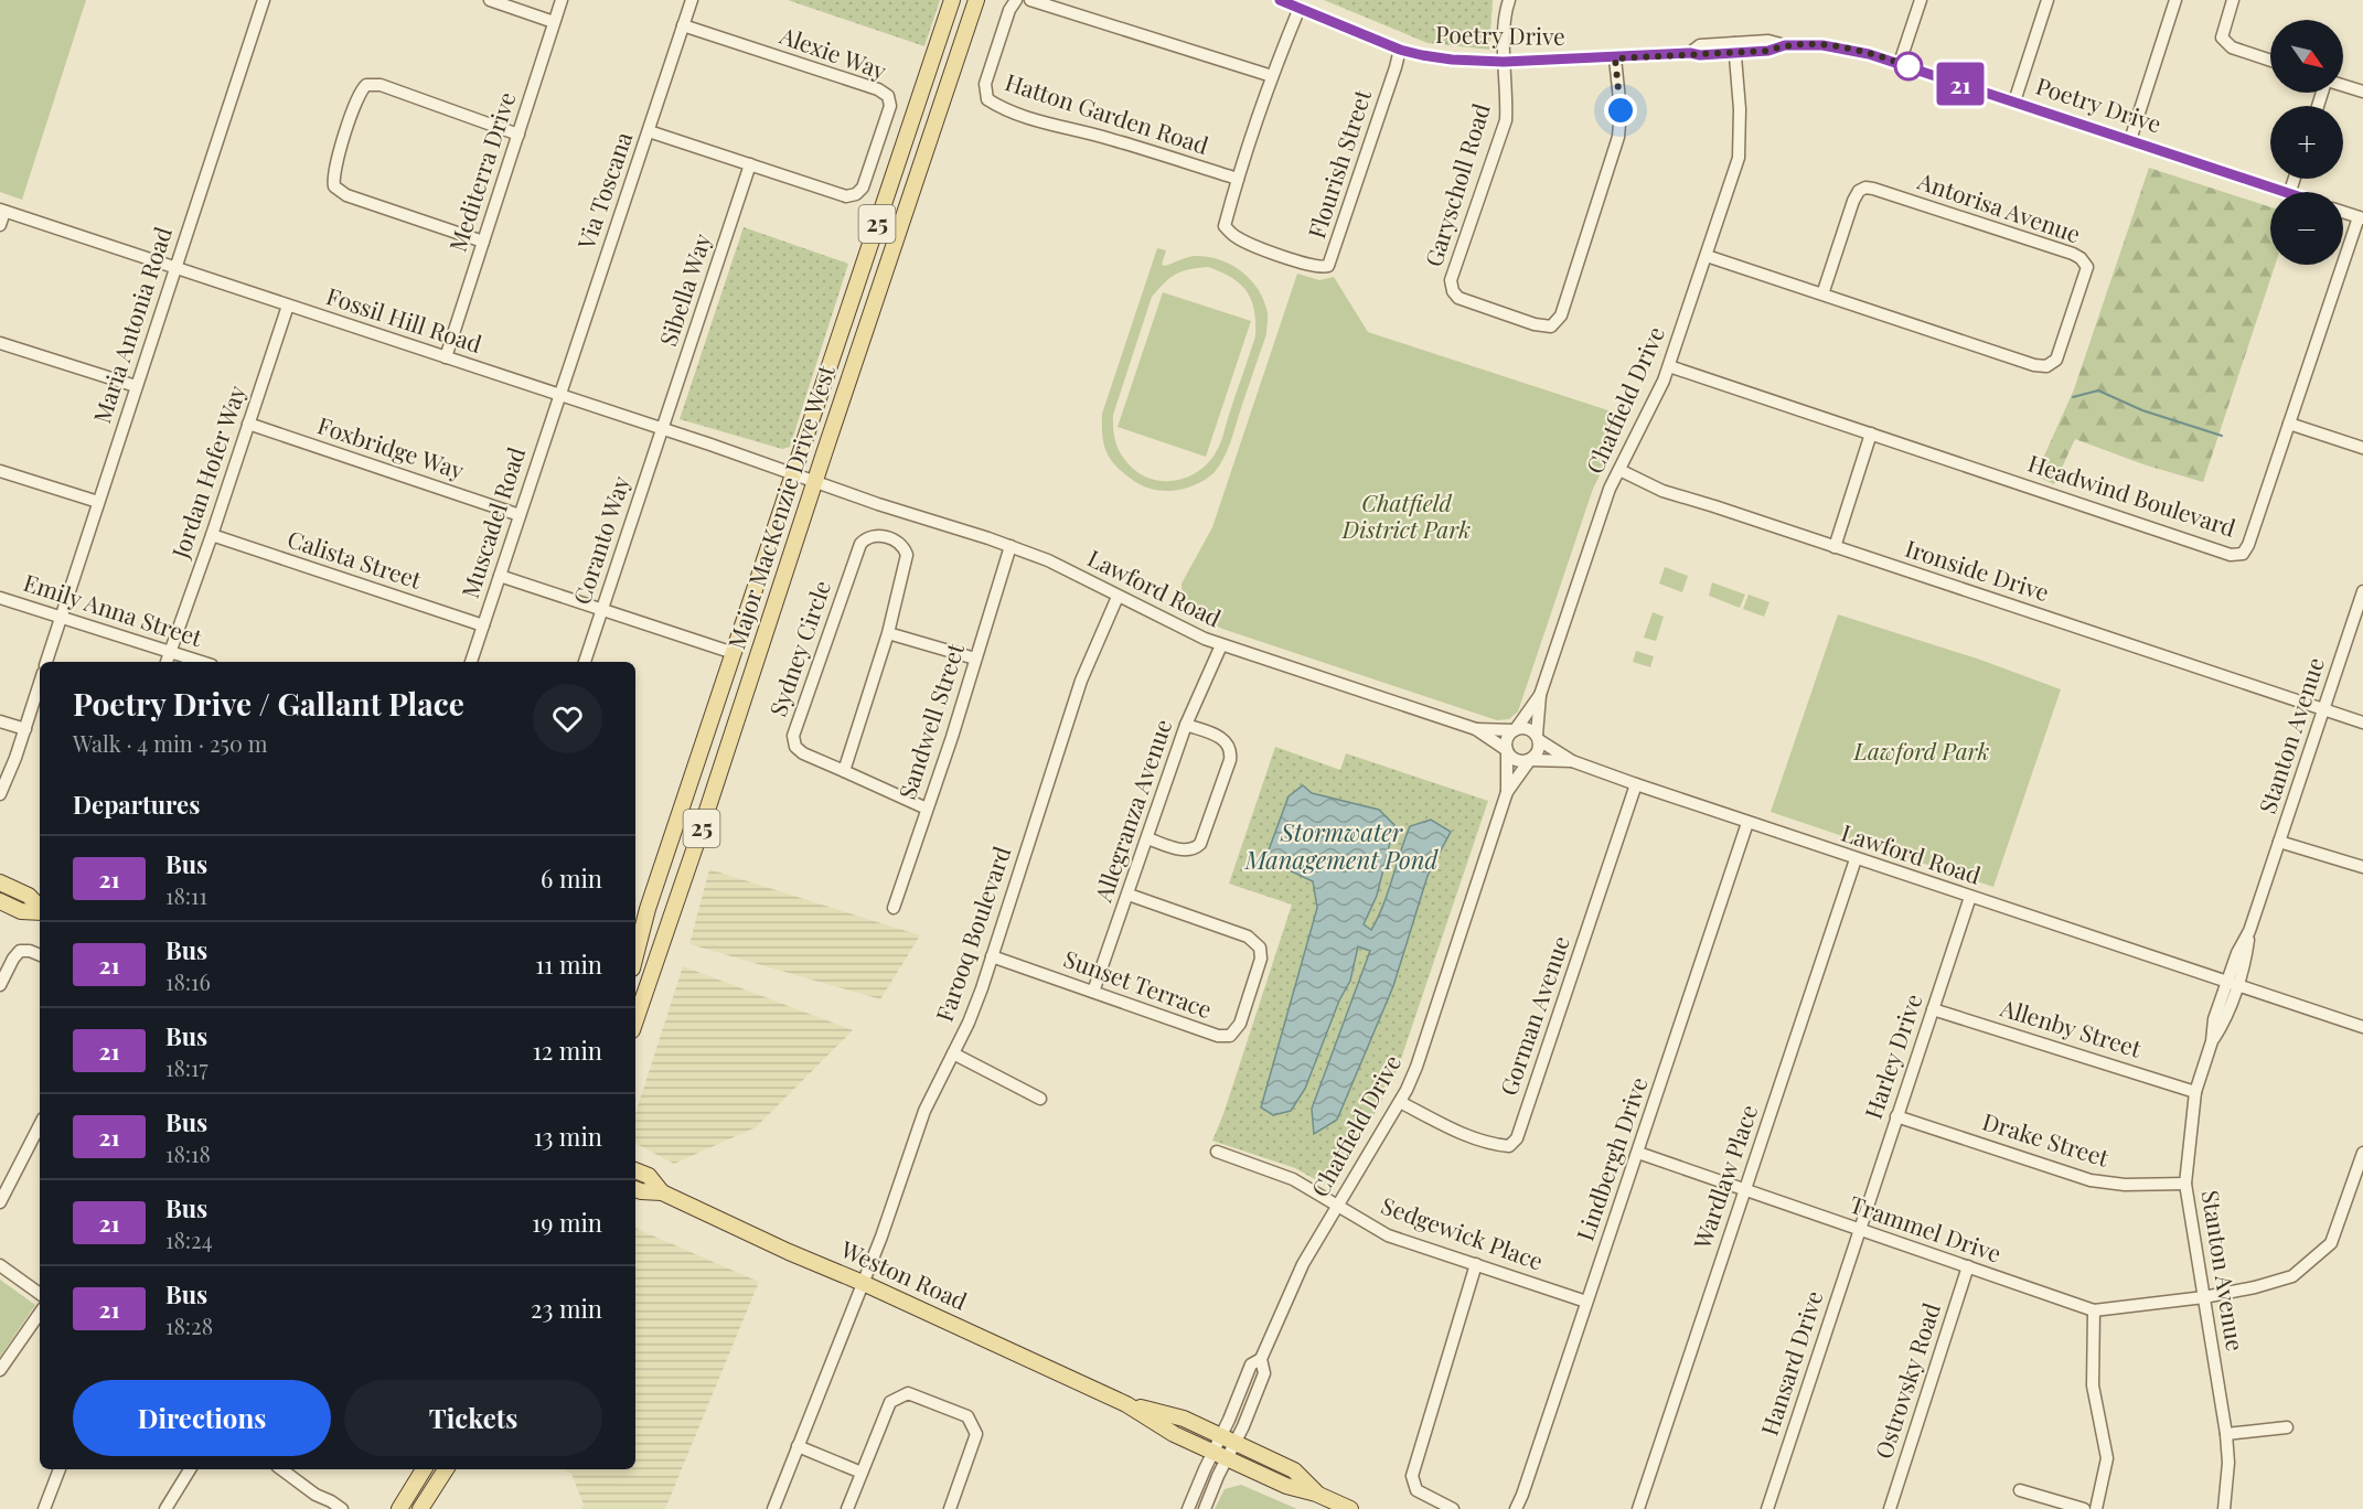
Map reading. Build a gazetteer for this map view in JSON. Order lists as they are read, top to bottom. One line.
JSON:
{"streets":{"main road":["25","Major MacKenzie Drive West","Weston Road"],"street":["Poetry Drive","Alexie Way","Hatton Garden Road","Flourish Street","Mediterra Drive","Garyscholl Road","Via Toscana","Antorisa Avenue","Sibella Way","Fossil Hill Road","Maria Antonia Road","Chatfield Drive","Foxbridge Way","Jordan Hofer Way","Headwind Boulevard","Muscadel Road","Coranto Way","Calista Street","Ironside Drive","Lawford Road","Emily Anna Street","Sydney Circle","Sandwell Street","Stanton Avenue","Allegranza Avenue","Farooq Boulevard","Sunset Terrace","Gorman Avenue","Allenby Street","Harley Drive","Drake Street","Lindbergh Drive","Wardlaw Place","Trammel Drive","Sedgewick Place","Hansard Drive","Ostrovsky Road"]},"crossings":[["Poetry Drive","Flourish Street"],["Poetry Drive","Garyscholl Road"],["Poetry Drive","Chatfield Drive"],["Alexie Way","Via Toscana"],["Alexie Way","Sibella Way"],["Hatton Garden Road","Flourish Street"],["Mediterra Drive","Fossil Hill Road"],["Via Toscana","Fossil Hill Road"],["Via Toscana","Muscadel Road"],["Antorisa Avenue","Chatfield Drive"],["Sibella Way","Fossil Hill Road"],["Sibella Way","Coranto Way"],["Fossil Hill Road","Maria Antonia Road"],["Fossil Hill Road","Jordan Hofer Way"],["Fossil Hill Road","Major MacKenzie Drive West"],["Fossil Hill Road","Muscadel Road"],["Fossil Hill Road","Coranto Way"],["Fossil Hill Road","Lawford Road"],["Maria Antonia Road","Emily Anna Street"],["Chatfield Drive","Headwind Boulevard"],["Chatfield Drive","Ironside Drive"],["Chatfield Drive","Lawford Road"],["Chatfield Drive","Gorman Avenue"],["Chatfield Drive","Sedgewick Place"],["Chatfield Drive","Weston Road"],["Foxbridge Way","Jordan Hofer Way"],["Foxbridge Way","Muscadel Road"],["Jordan Hofer Way","Calista Street"],["Jordan Hofer Way","Emily Anna Street"],["Major MacKenzie Drive West","Lawford Road"],["Muscadel Road","Calista Street"],["Ironside Drive","Stanton Avenue"],["Lawford Road","Sandwell Street"],["Lawford Road","Stanton Avenue"],["Lawford Road","Allegranza Avenue"],["Lawford Road","Farooq Boulevard"],["Lawford Road","Gorman Avenue"],["Lawford Road","Harley Drive"],["Lawford Road","Lindbergh Drive"],["Lawford Road","Wardlaw Place"],["Stanton Avenue","Allenby Street"],["Stanton Avenue","Drake Street"],["Stanton Avenue","Trammel Drive"],["Allegranza Avenue","Sunset Terrace"],["Farooq Boulevard","Sunset Terrace"],["Farooq Boulevard","Weston Road"],["Allenby Street","Harley Drive"],["Harley Drive","Drake Street"],["Harley Drive","Trammel Drive"],["Harley Drive","Hansard Drive"],["Lindbergh Drive","Trammel Drive"],["Lindbergh Drive","Sedgewick Place"],["Wardlaw Place","Trammel Drive"],["Trammel Drive","Hansard Drive"],["Trammel Drive","Ostrovsky Road"]],"water":["Stormwater Management Pond"],"parks":["Chatfield District Park","Lawford Park"],"lines":["bus line 21"],"north":"bottom right","page":{"on_map":"21","map_buttons":["+","−"],"heading":[["Poetry Drive / Gallant Place","Walk · 4 min · 250 m"],"Departures"],"list":[{"mark":"21","name":"Bus","note":"18:11","value":"6 min"},{"mark":"21","name":"Bus","note":"18:16","value":"11 min"},{"mark":"21","name":"Bus","note":"18:17","value":"12 min"},{"mark":"21","name":"Bus","note":"18:18","value":"13 min"},{"mark":"21","name":"Bus","note":"18:24","value":"19 min"},{"mark":"21","name":"Bus","note":"18:28","value":"23 min"}],"buttons":["Directions","Tickets"]}}
